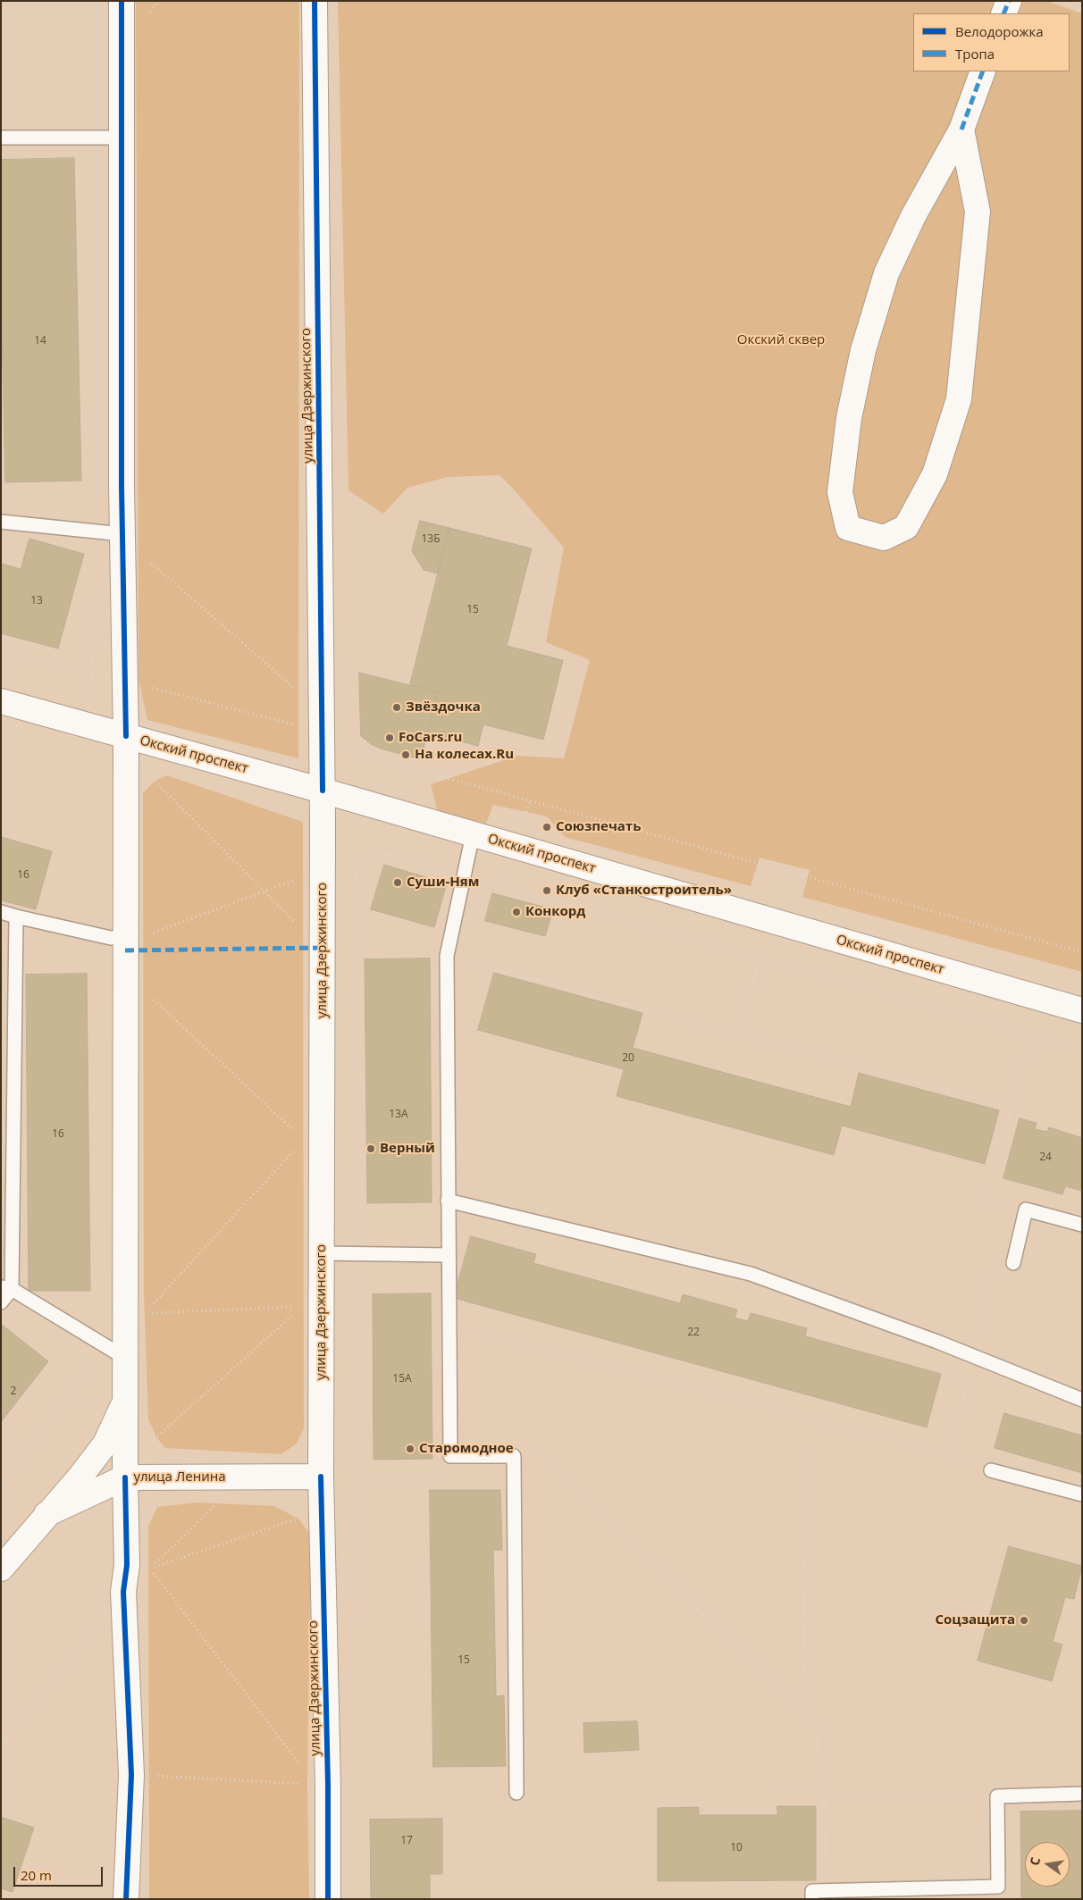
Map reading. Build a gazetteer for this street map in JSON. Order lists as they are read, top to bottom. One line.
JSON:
{"streets":{"street":["улица Дзержинского","Окский проспект","улица Ленина"]},"crossings":[["улица Дзержинского","Окский проспект"],["улица Дзержинского","улица Ленина"]],"parks":["Окский сквер"],"places":["Звёздочка","FoCars.ru","На колесах.Ru","Союзпечать","Суши-Ням","Клуб «Станкостроитель»","Конкорд","Верный","Старомодное","Соцзащита"],"house_numbers":["14","13Б","13","15","16","20","13А","16","24","22","15А","2","15","17","10"],"legend":["Велодорожка","Тропа"],"scale_bar":"20 m","north":"left"}
